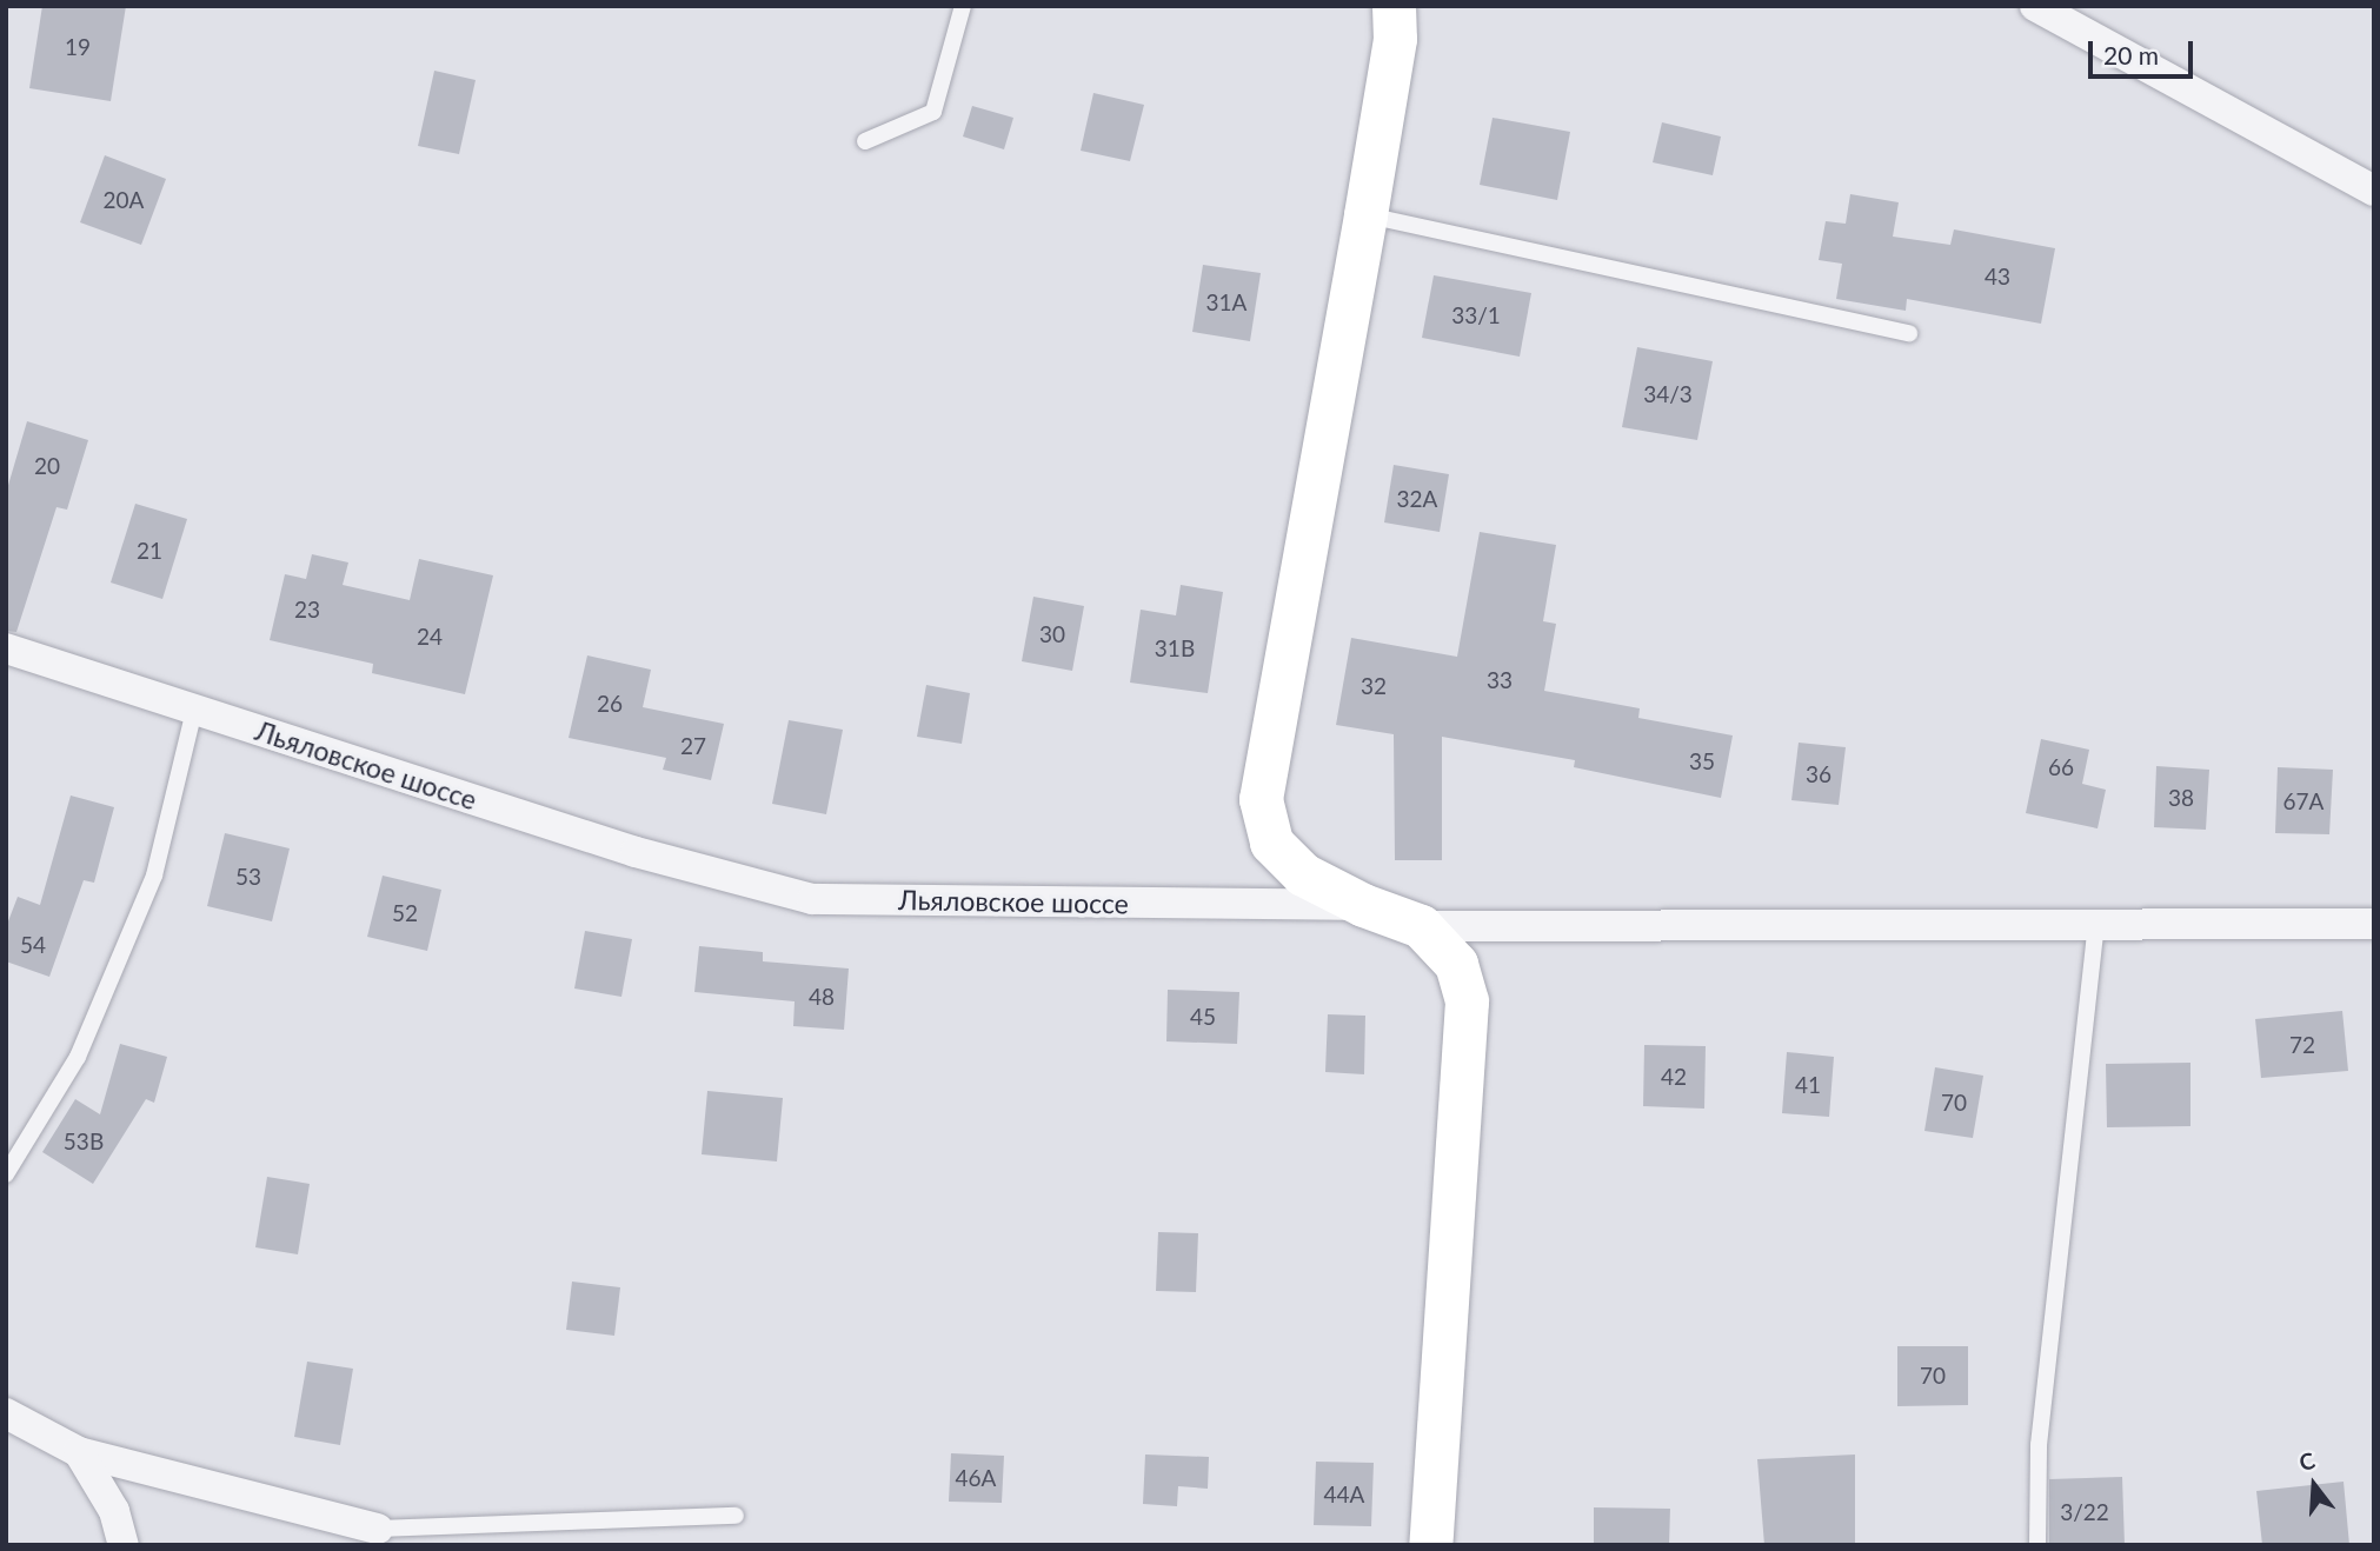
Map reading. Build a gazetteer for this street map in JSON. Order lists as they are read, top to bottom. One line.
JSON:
{"streets":{"street":["Льяловское шоссе"]},"house_numbers":["19","20А","43","31А","33/1","34/3","20","32А","21","23","30","24","31В","33","32","26","27","35","66","36","38","67А","53","52","54","48","45","72","42","41","70","53В","70","46А","44А","3/22"],"scale_bar":"20 m","north":"top"}
